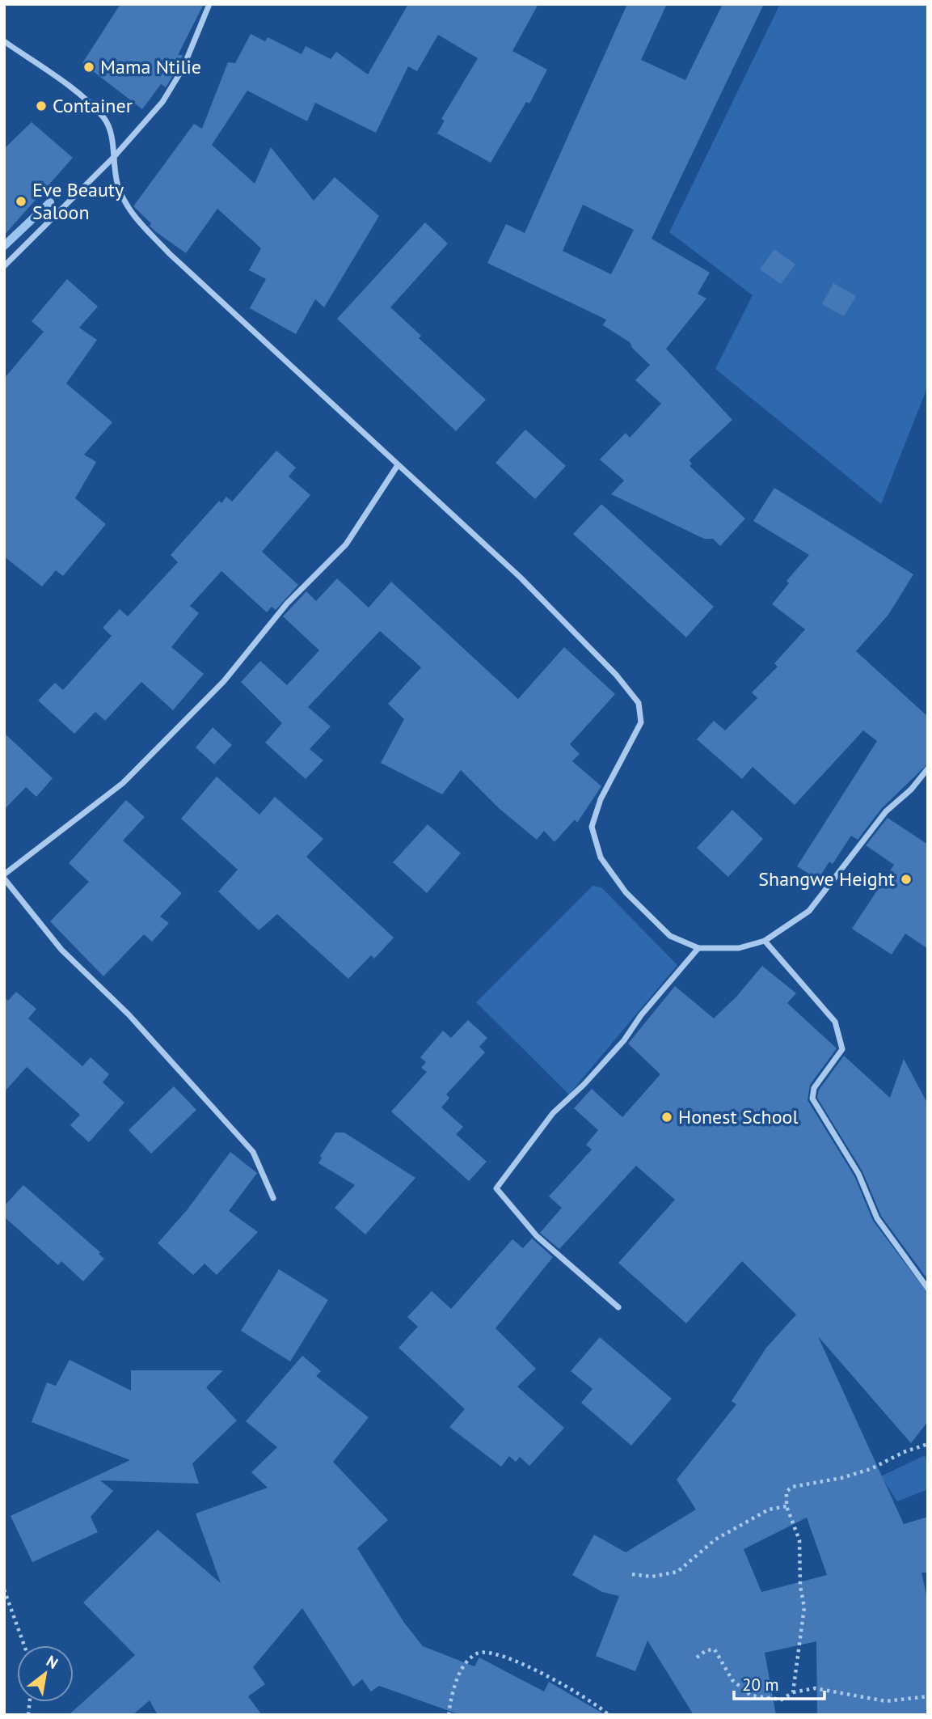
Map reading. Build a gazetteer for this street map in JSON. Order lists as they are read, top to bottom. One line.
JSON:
{"places":["Mama Ntilie","Container","Eve Beauty Saloon","Shangwe Height","Honest School"],"scale_bar":"20 m","north":"top right"}
